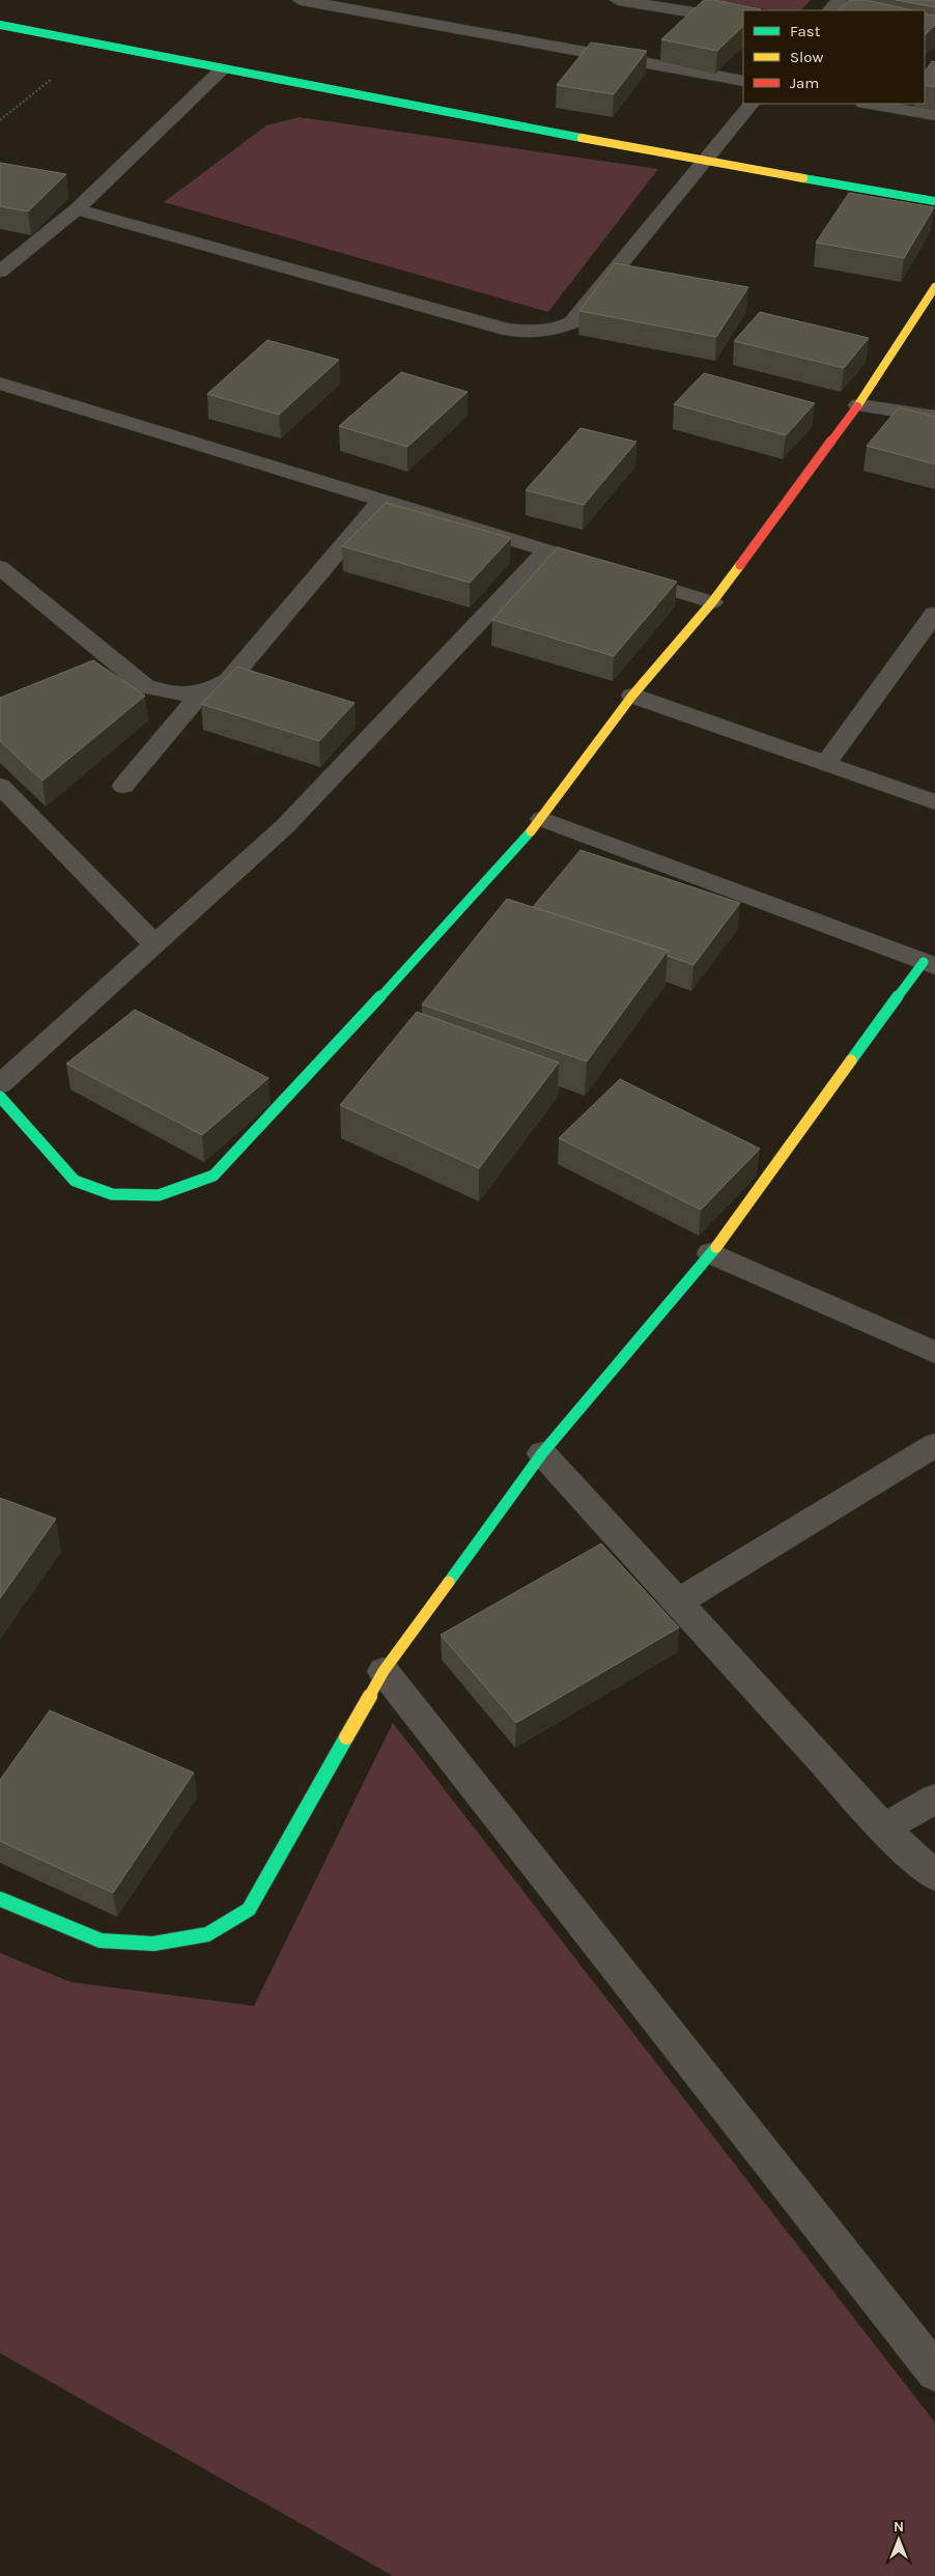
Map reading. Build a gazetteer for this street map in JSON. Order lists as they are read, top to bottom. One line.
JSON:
{"legend":["Fast","Slow","Jam"],"north":"top"}
